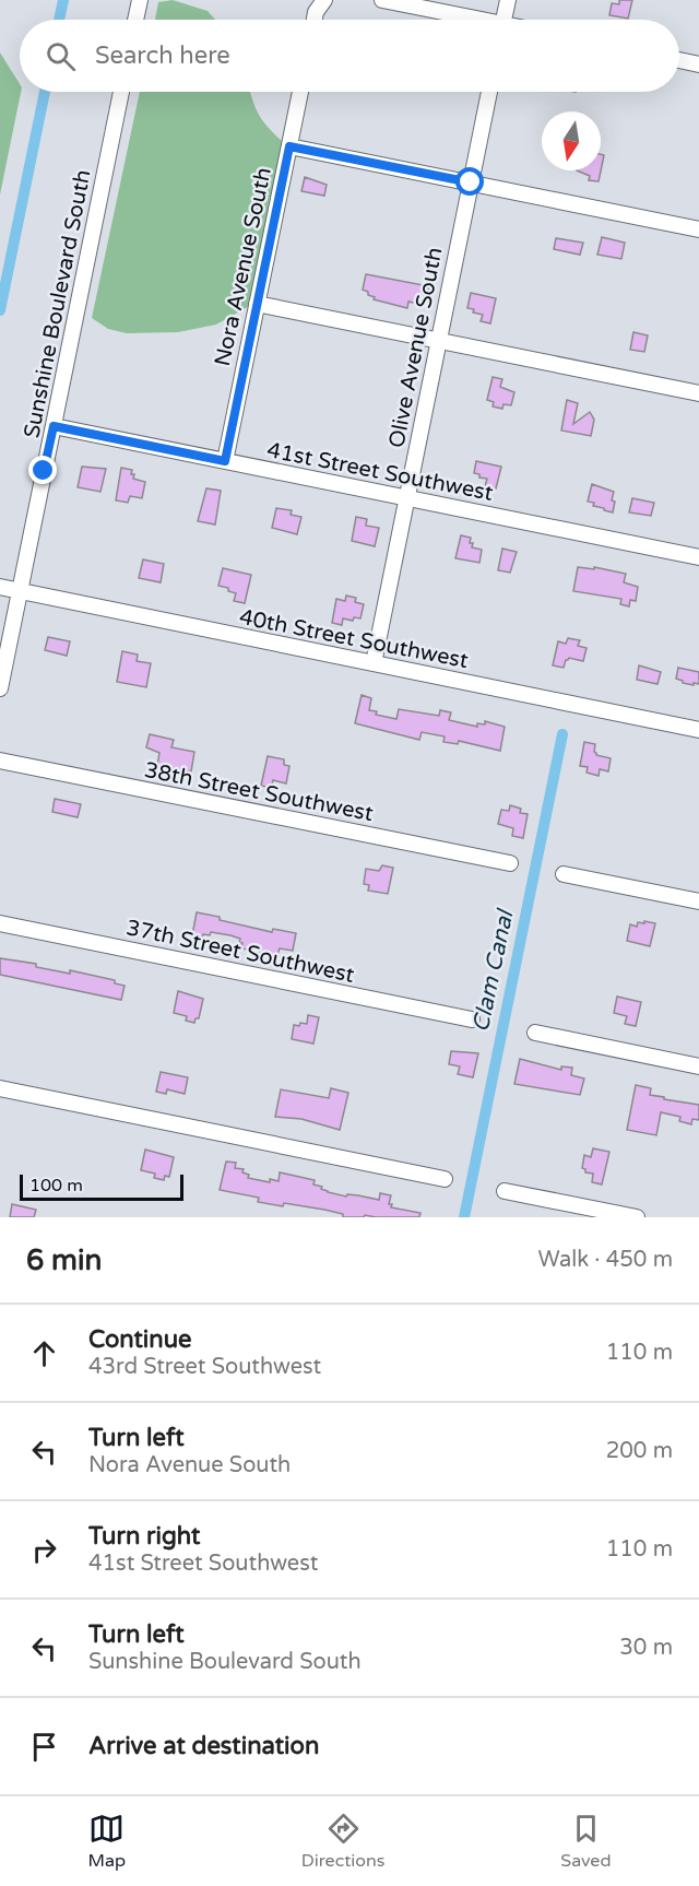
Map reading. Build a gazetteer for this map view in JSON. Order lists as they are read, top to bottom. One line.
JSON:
{"streets":{"street":["Nora Avenue South","Sunshine Boulevard South","Olive Avenue South","41st Street Southwest","40th Street Southwest","38th Street Southwest","37th Street Southwest"]},"crossings":[["Nora Avenue South","41st Street Southwest"],["Sunshine Boulevard South","41st Street Southwest"],["Sunshine Boulevard South","40th Street Southwest"],["Olive Avenue South","41st Street Southwest"],["Olive Avenue South","40th Street Southwest"]],"water":["Clam Canal"],"scale_bar":"100 m","north":"bottom","page":{"search":"Search here","scale":"100 m","heading":["6 min","Walk · 450 m"],"list":[["Continue","43rd Street Southwest","110 m"],["Turn left","Nora Avenue South","200 m"],["Turn right","41st Street Southwest","110 m"],["Turn left","Sunshine Boulevard South","30 m"],"Arrive at destination"],"nav":["Map","Directions","Saved"]}}
